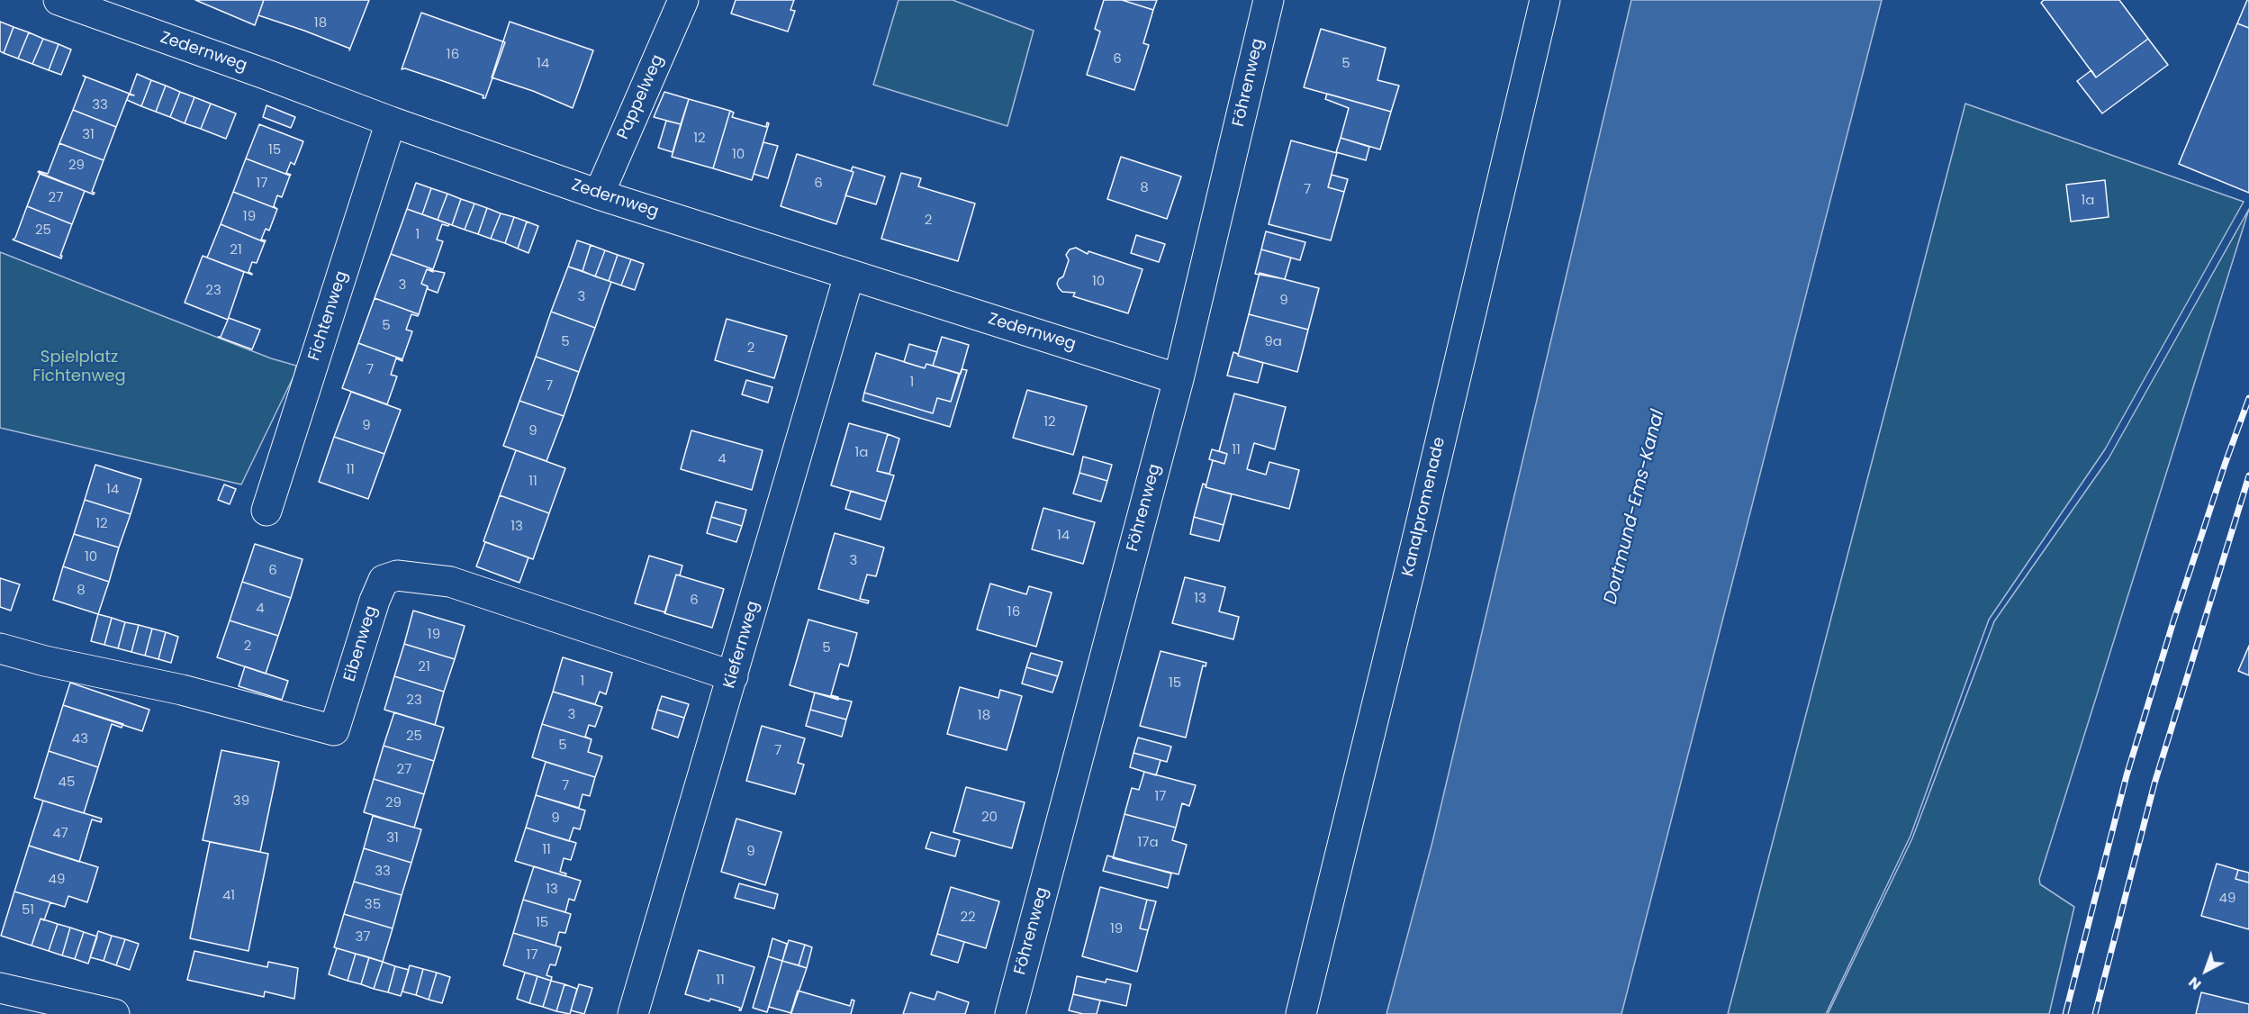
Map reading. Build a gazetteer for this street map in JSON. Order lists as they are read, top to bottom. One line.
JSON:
{"streets":{"street":["Zedernweg","Föhrenweg","Pappelweg","Fichtenweg","Kanalpromenade","Eibenweg","Kiefernweg"]},"crossings":[["Zedernweg","Föhrenweg"],["Zedernweg","Pappelweg"],["Zedernweg","Fichtenweg"],["Zedernweg","Kiefernweg"],["Eibenweg","Kiefernweg"]],"water":["Dortmund-Ems-Kanal"],"parks":["Spielplatz Fichtenweg"],"house_numbers":["18","16","6","14","5","33","31","12","15","10","29","17","6","8","7","27","1a","19","2","25","1","21","10","3","23","3","9","5","5","9a","2","7","1","7","12","9","9","11","1a","4","11","11","14","12","13","14","10","3","6","8","13","6","4","16","19","2","5","21","1","15","23","3","18","25","43","5","7","27","45","7","17","39","29","20","9","47","31","17a","11","9","33","49","13","41","49","35","51","22","15","19","37","17","11"],"north":"bottom left"}
